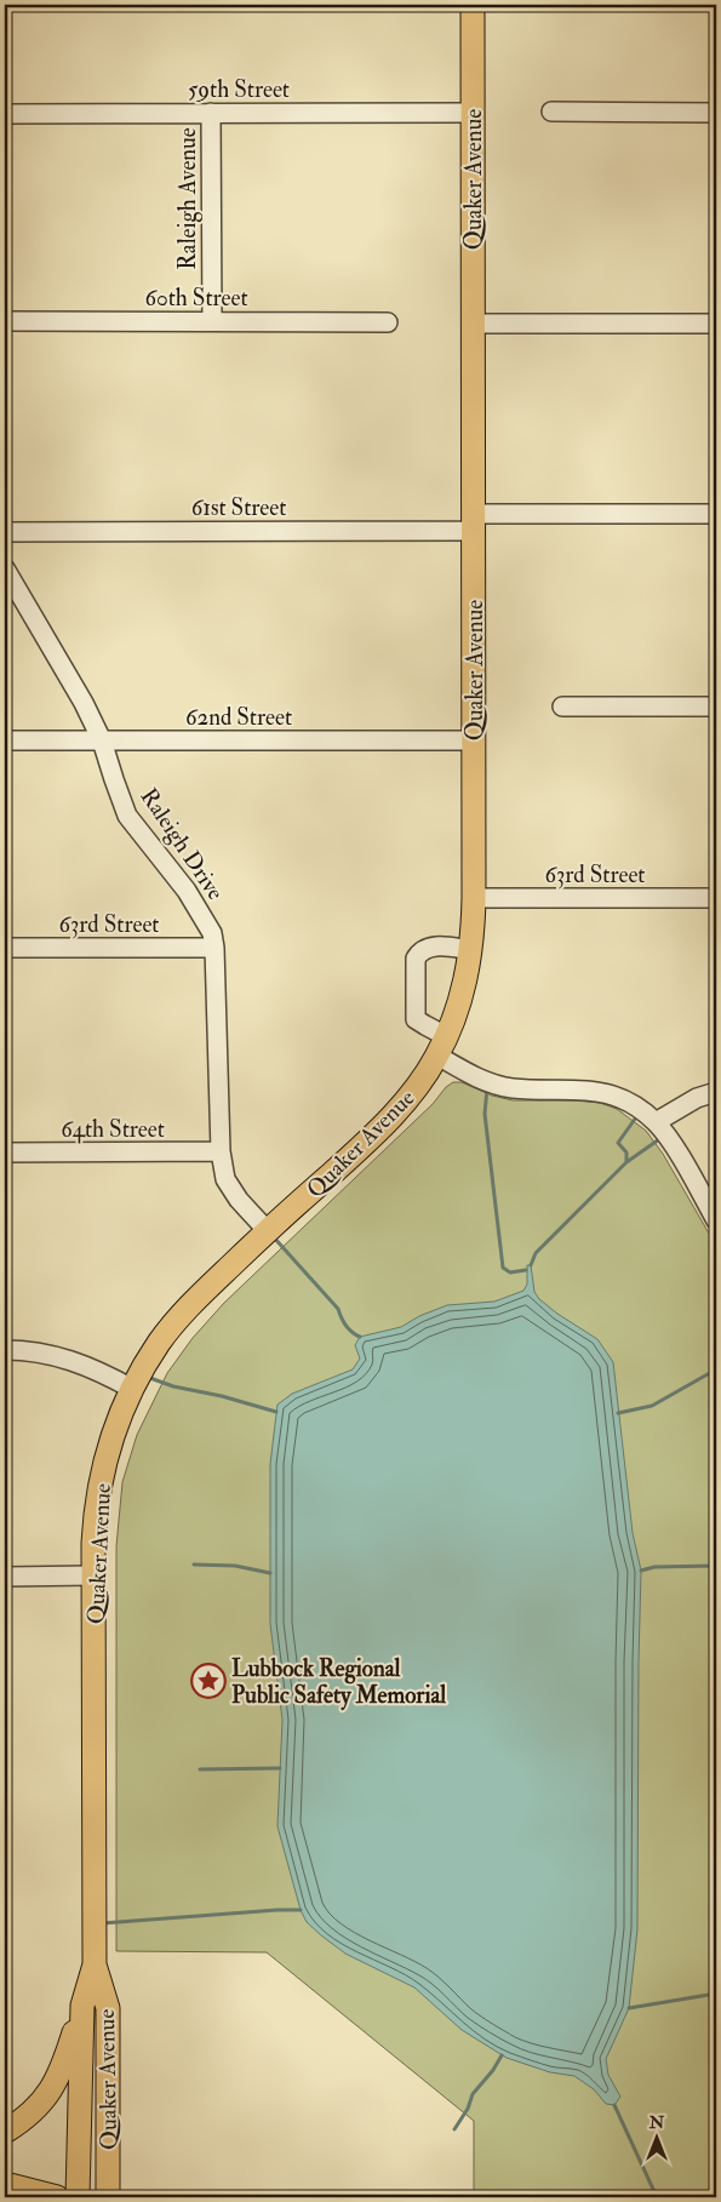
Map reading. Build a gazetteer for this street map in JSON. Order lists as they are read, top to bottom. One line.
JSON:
{"streets":{"main road":["Quaker Avenue"],"street":["59th Street","Raleigh Avenue","60th Street","61st Street","62nd Street","Raleigh Drive","63rd Street","64th Street"]},"crossings":[["59th Street","Quaker Avenue"],["59th Street","Raleigh Avenue"],["Quaker Avenue","61st Street"],["Quaker Avenue","62nd Street"],["Quaker Avenue","Raleigh Drive"],["Quaker Avenue","63rd Street"],["Raleigh Avenue","60th Street"],["62nd Street","Raleigh Drive"],["Raleigh Drive","63rd Street"],["Raleigh Drive","64th Street"]],"places":{"place":["Lubbock Regional Public Safety Memorial"]},"north":"top"}
